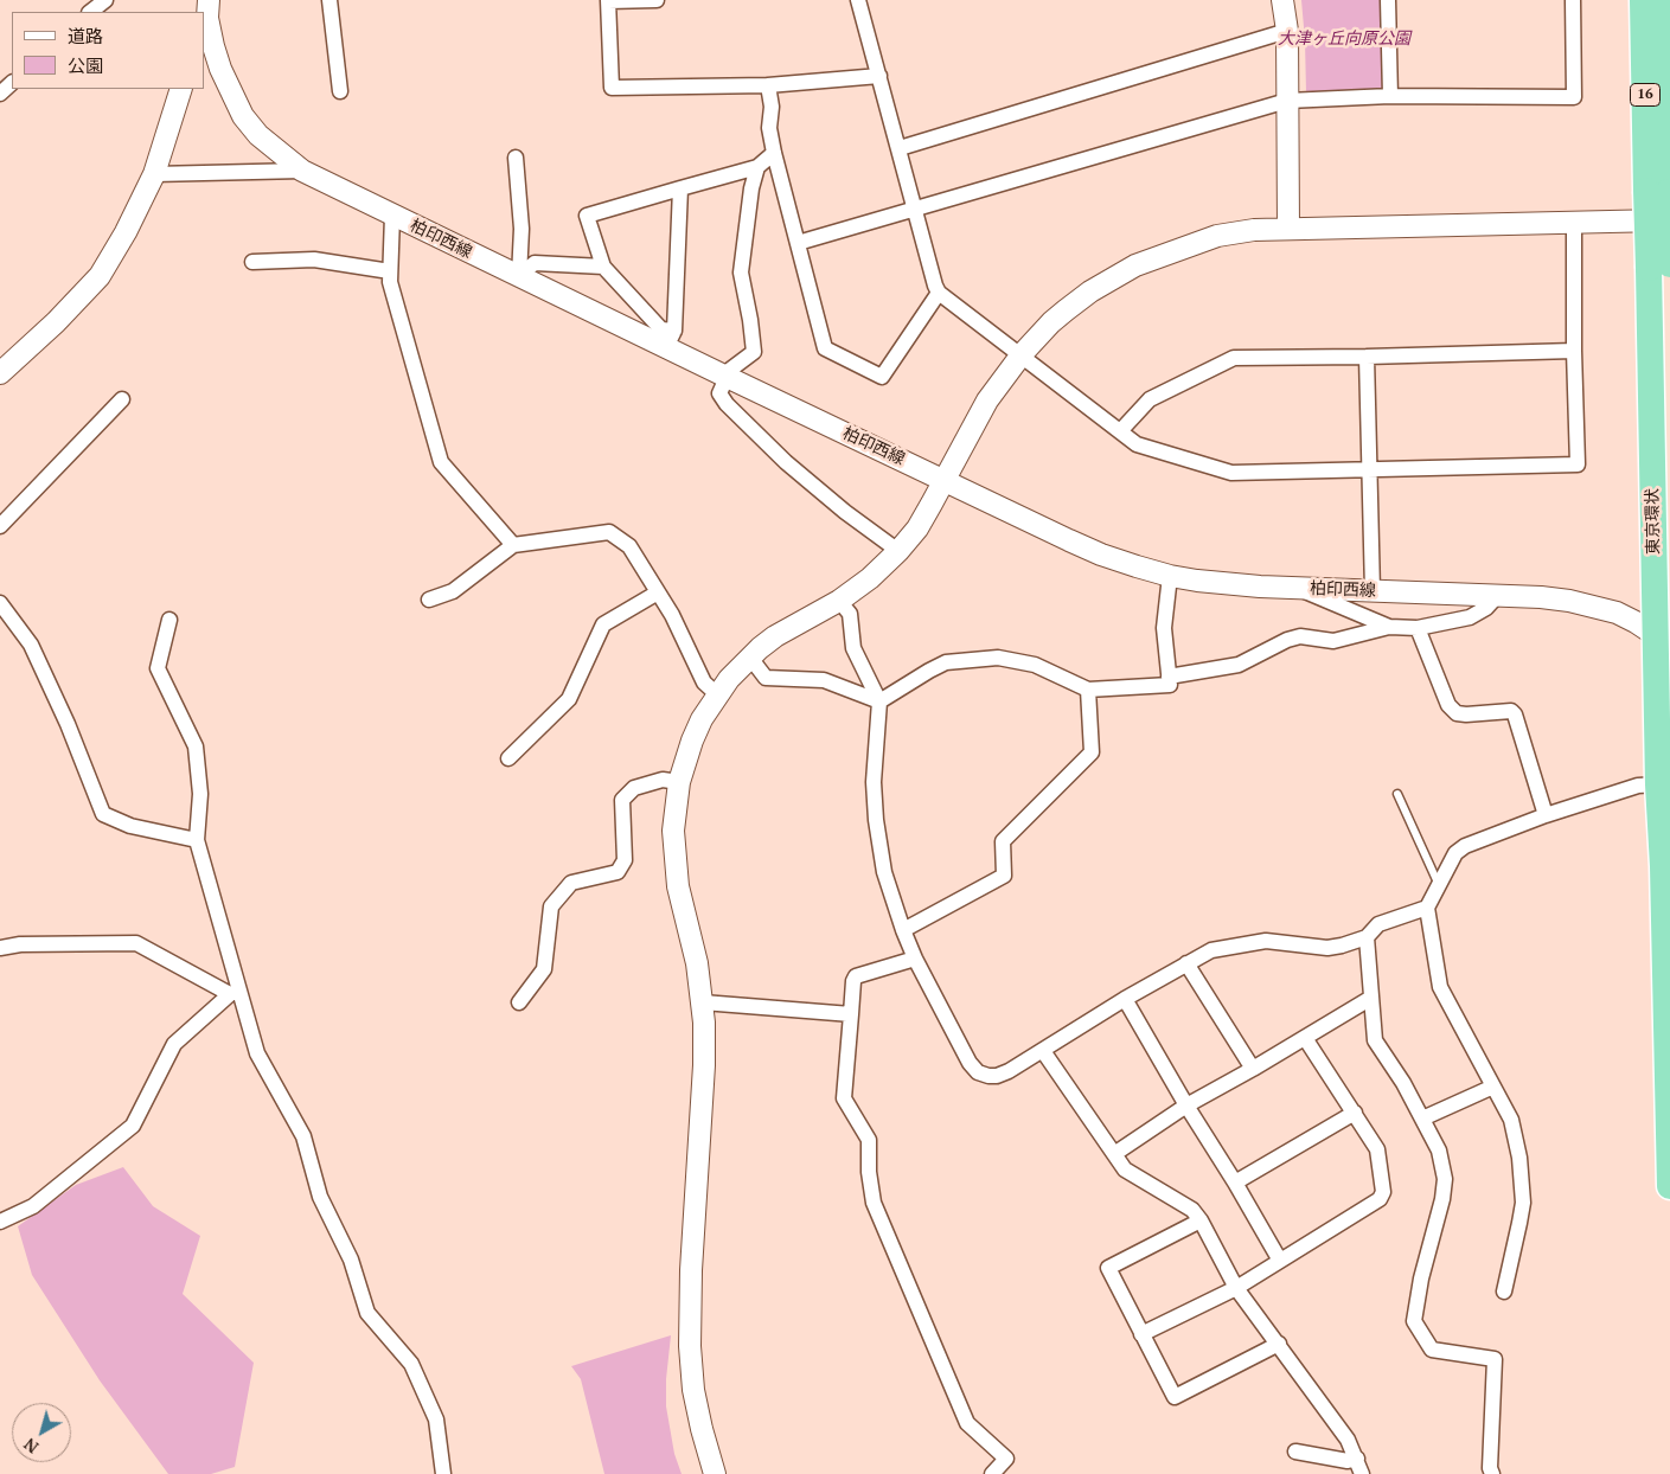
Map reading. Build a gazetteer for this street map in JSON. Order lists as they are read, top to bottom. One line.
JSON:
{"streets":{"highway":["16","東京環状"],"street":["柏印西線"]},"crossings":[["柏印西線","東京環状"]],"parks":["大津ヶ丘向原公園"],"legend":["道路","公園"],"north":"bottom left"}
